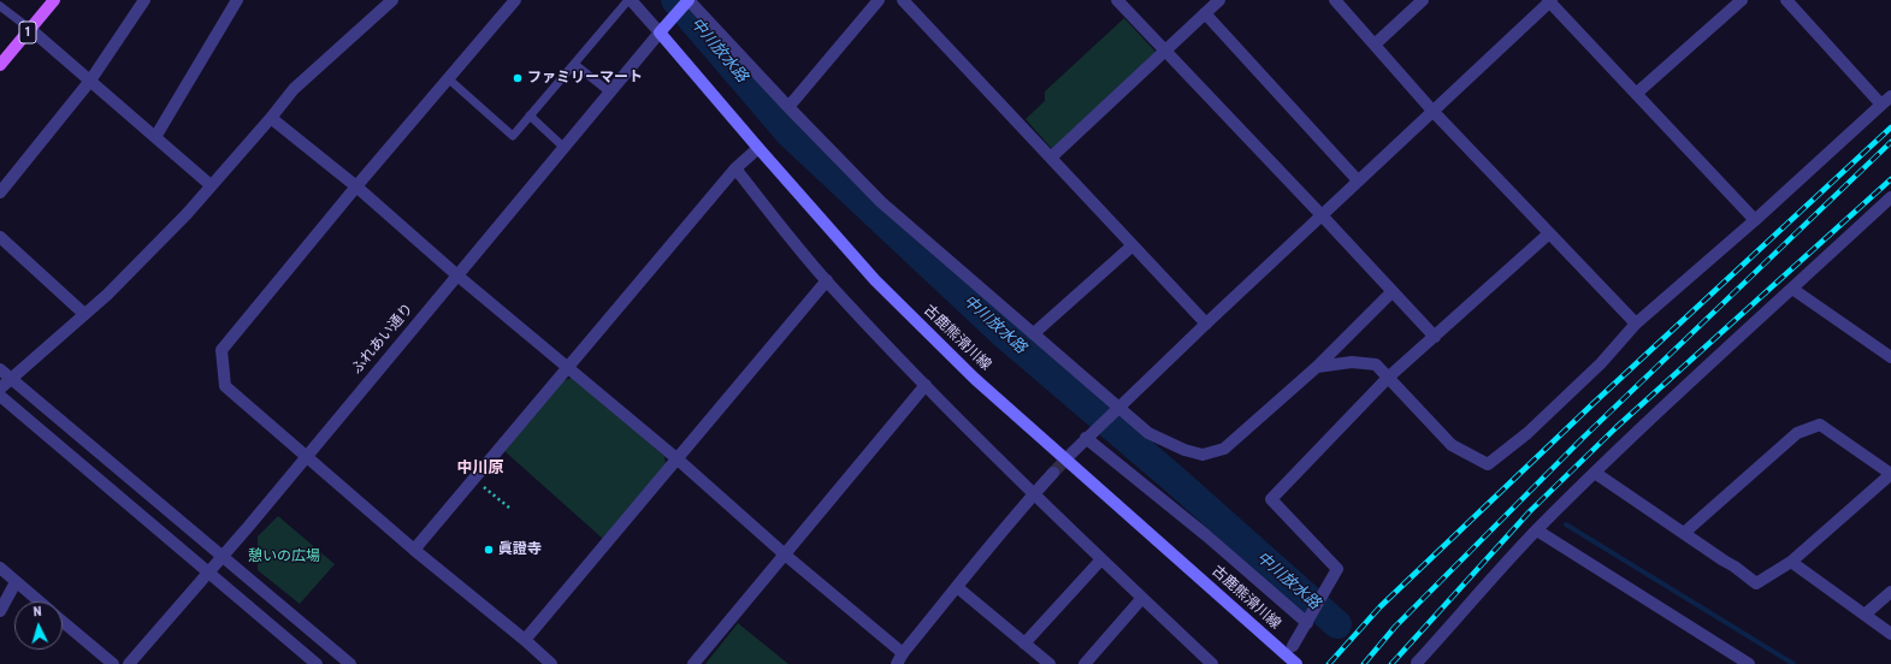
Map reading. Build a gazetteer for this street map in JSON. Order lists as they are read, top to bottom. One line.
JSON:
{"streets":{"main road":["1","古鹿熊滑川線"],"street":["ふれあい通り"]},"crossings":[["古鹿熊滑川線","ふれあい通り"]],"districts":["中川原"],"water":["中川放水路"],"parks":["憩いの広場"],"places":["ファミリーマート","眞證寺"],"north":"top"}
